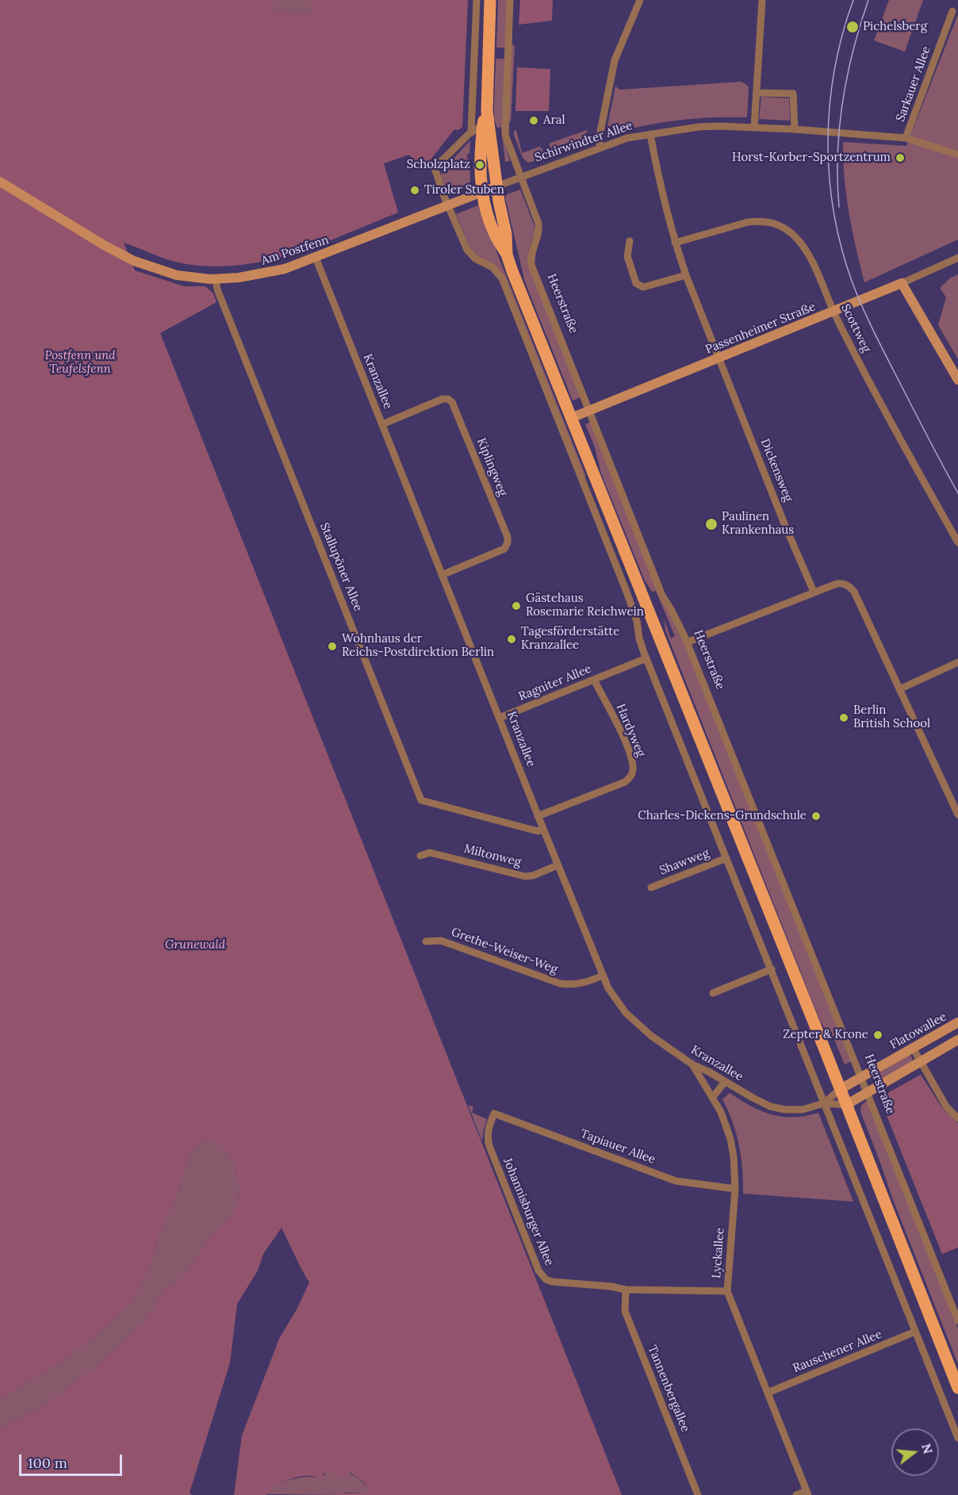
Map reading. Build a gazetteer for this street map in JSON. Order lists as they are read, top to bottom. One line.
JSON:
{"streets":{"street":["Sarkauer Allee","Schirwindter Allee","Am Postfenn","Heerstraße","Passenheimer Straße","Scottweg","Kranzallee","Kiplingweg","Dickensweg","Stallupöner Allee","Ragniter Allee","Hardyweg","Miltonweg","Shawweg","Grethe-Weiser-Weg","Flatowallee","Tapiauer Allee","Johannisburger Allee","Lyckallee","Rauschener Allee","Tannenbergallee"]},"crossings":[["Sarkauer Allee","Schirwindter Allee"],["Schirwindter Allee","Am Postfenn"],["Schirwindter Allee","Heerstraße"],["Schirwindter Allee","Dickensweg"],["Am Postfenn","Kranzallee"],["Am Postfenn","Stallupöner Allee"],["Heerstraße","Passenheimer Straße"],["Heerstraße","Flatowallee"],["Passenheimer Straße","Scottweg"],["Passenheimer Straße","Dickensweg"],["Scottweg","Dickensweg"],["Kranzallee","Kiplingweg"],["Kranzallee","Stallupöner Allee"],["Kranzallee","Ragniter Allee"],["Kranzallee","Hardyweg"],["Kranzallee","Miltonweg"],["Kranzallee","Grethe-Weiser-Weg"],["Kranzallee","Lyckallee"],["Ragniter Allee","Hardyweg"],["Tapiauer Allee","Johannisburger Allee"],["Tapiauer Allee","Lyckallee"],["Johannisburger Allee","Lyckallee"],["Johannisburger Allee","Tannenbergallee"],["Lyckallee","Rauschener Allee"]],"parks":["Postfenn und Teufelsfenn","Grunewald"],"places":["Pichelsberg","Aral","Horst-Korber-Sportzentrum","Scholzplatz","Tiroler Stuben","Paulinen Krankenhaus","Gästehaus Rosemarie Reichwein","Tagesförderstätte Kranzallee","Wohnhaus der Reichs-Postdirektion Berlin","Berlin British School","Charles-Dickens-Grundschule","Zepter & Krone"],"scale_bar":"100 m","north":"right"}
